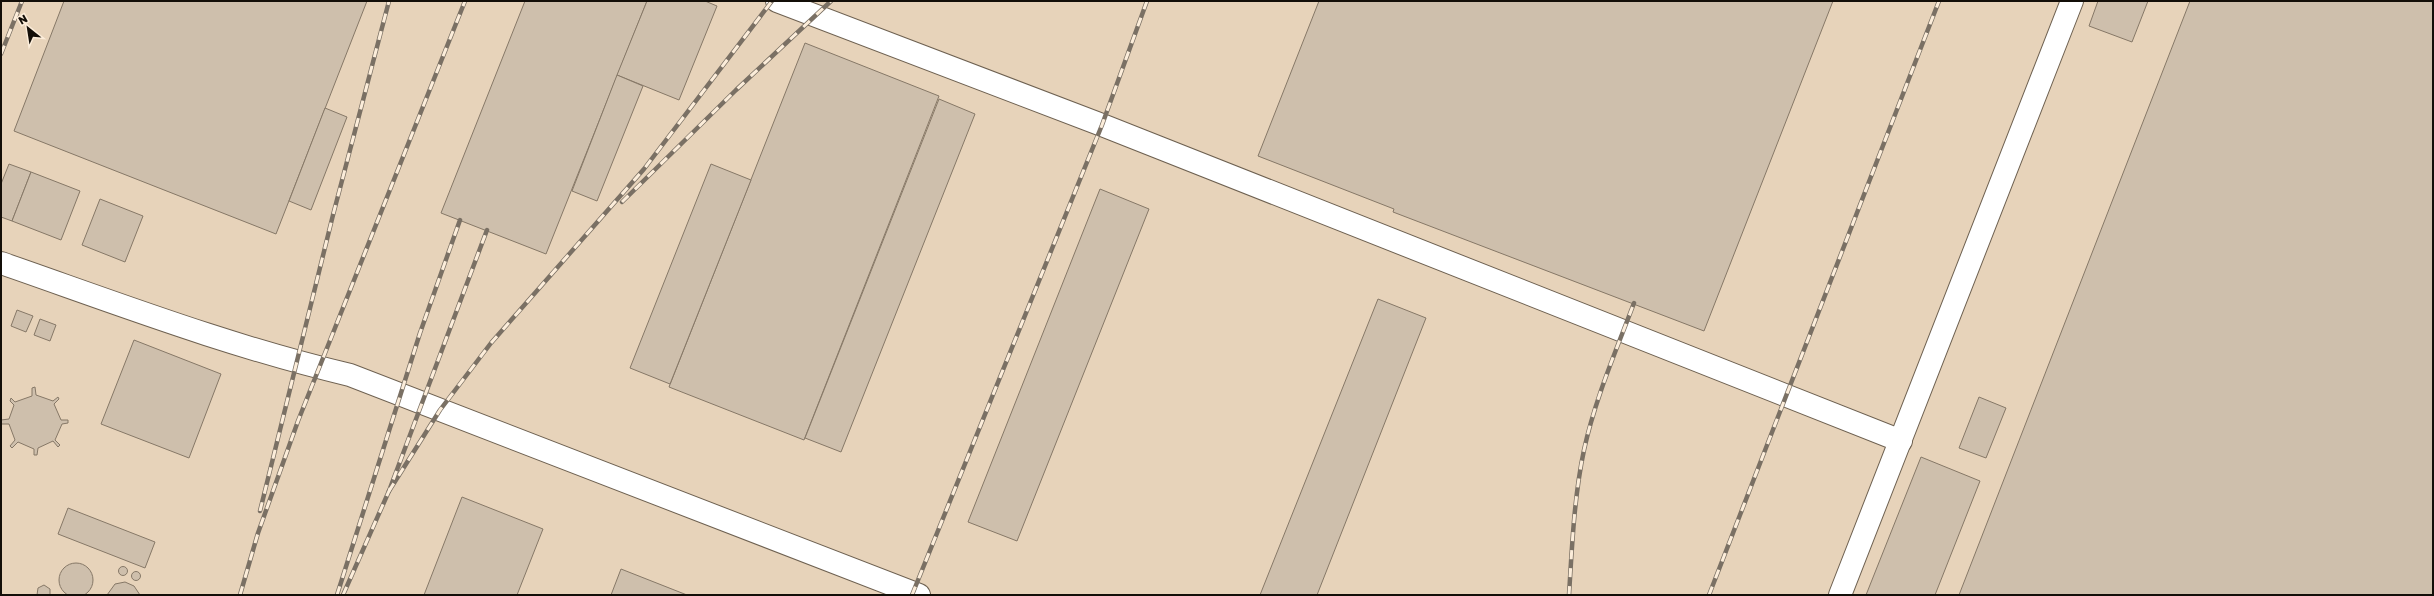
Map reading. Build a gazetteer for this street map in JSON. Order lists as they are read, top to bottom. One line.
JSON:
{"north":"top left"}
